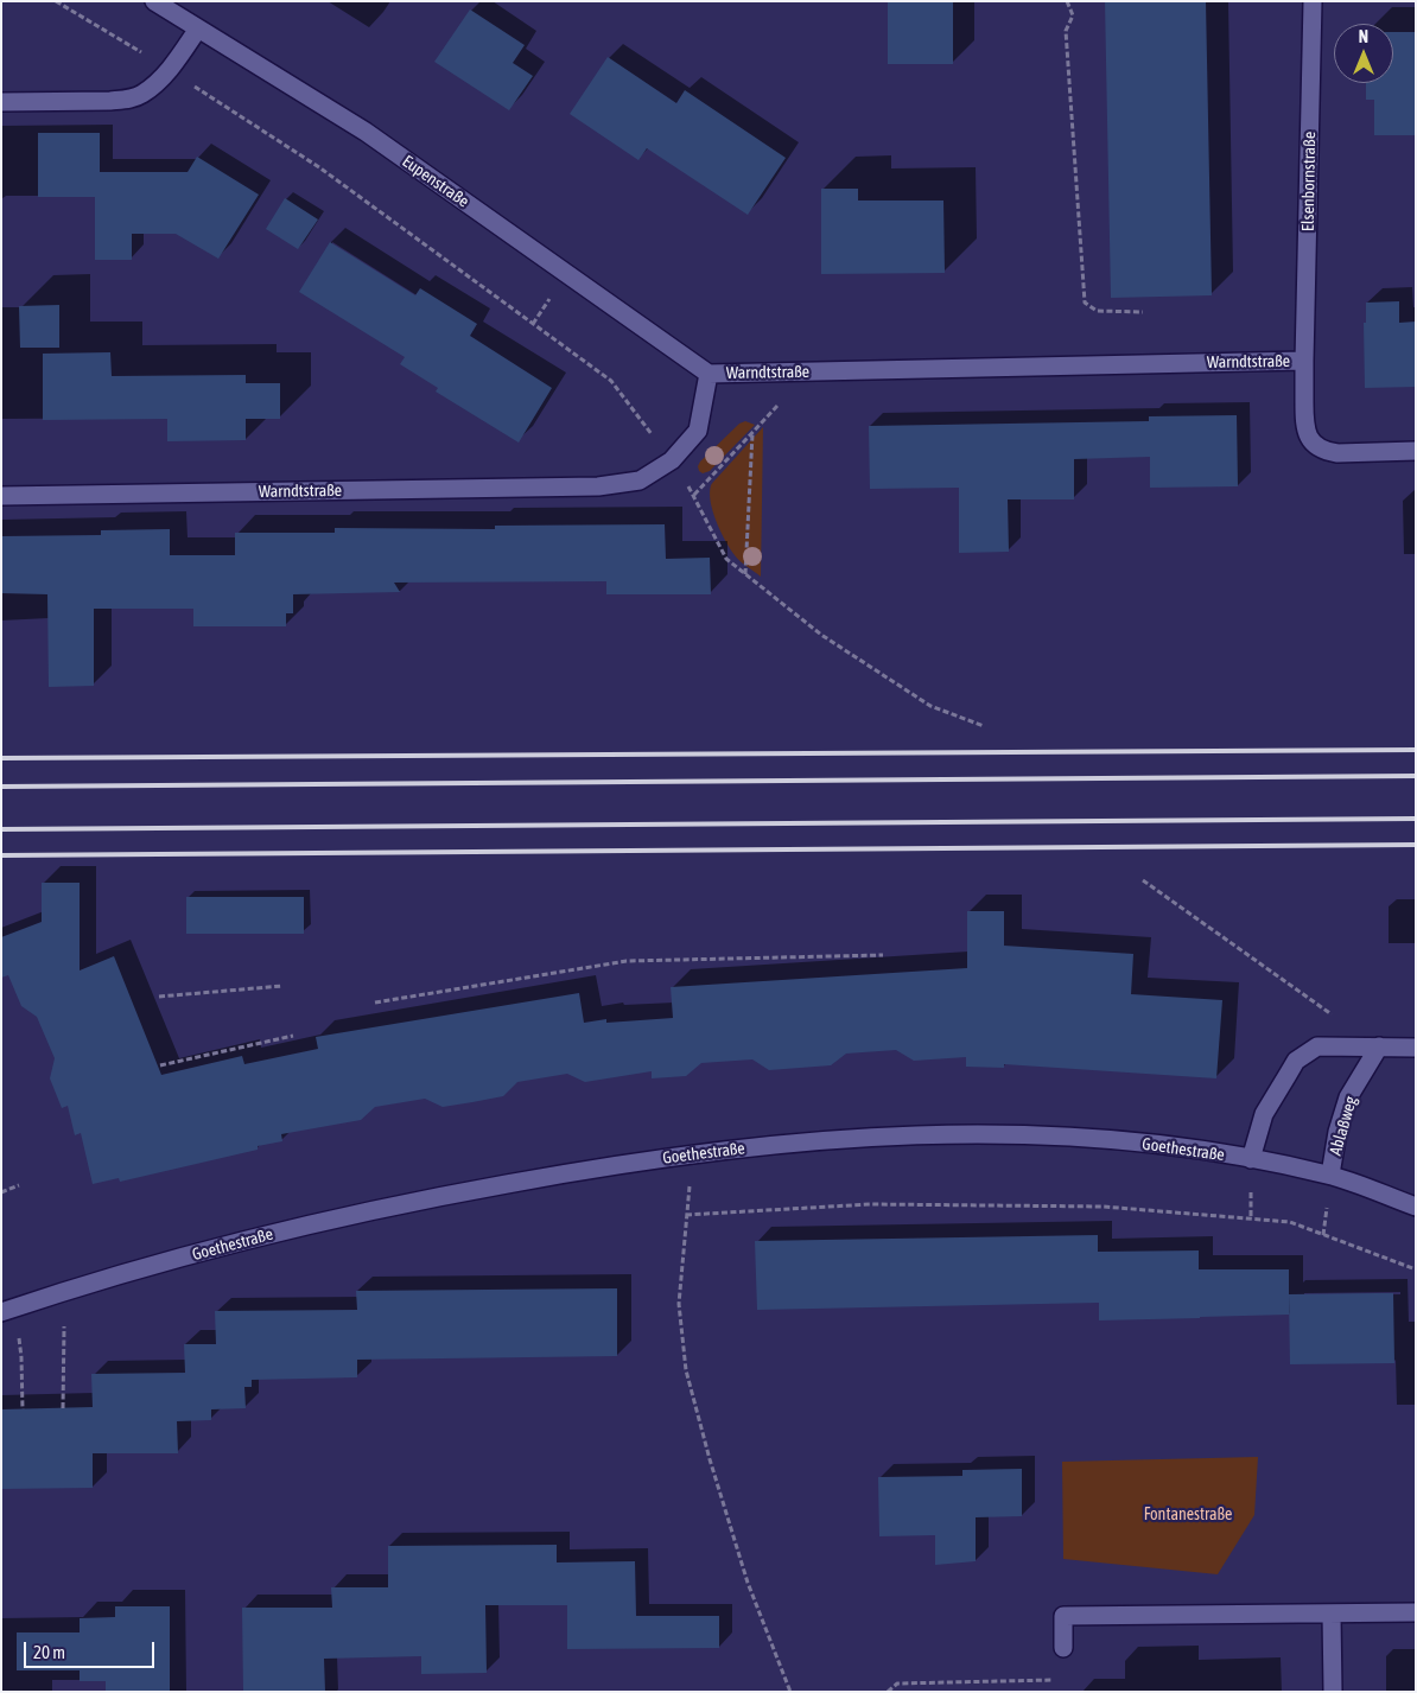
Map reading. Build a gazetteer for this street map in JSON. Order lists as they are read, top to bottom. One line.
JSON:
{"streets":{"street":["Eupenstraße","Elsenbornstraße","Warndtstraße","Ablaßweg","Goethestraße"]},"crossings":[["Eupenstraße","Warndtstraße"],["Elsenbornstraße","Warndtstraße"],["Ablaßweg","Goethestraße"]],"parks":["Fontanestraße"],"scale_bar":"20 m","north":"top"}
